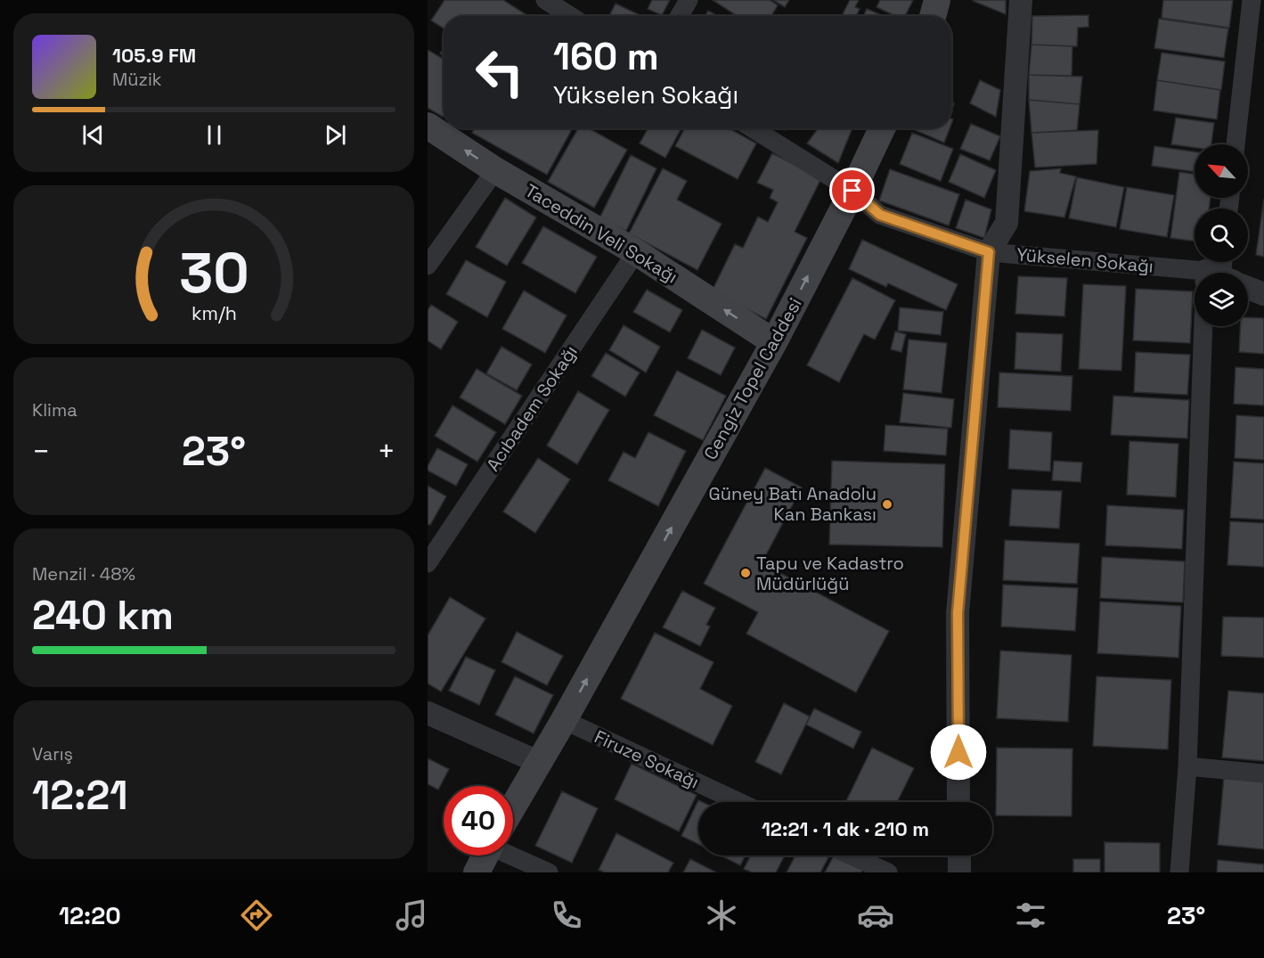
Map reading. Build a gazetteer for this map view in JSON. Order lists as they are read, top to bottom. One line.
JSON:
{"streets":{"main road":["Taceddin Veli Sokağı","Cengiz Topel Caddesi"],"street":["Yükselen Sokağı","Acıbadem Sokağı","Firuze Sokağı"]},"crossings":[["Taceddin Veli Sokağı","Cengiz Topel Caddesi"],["Taceddin Veli Sokağı","Acıbadem Sokağı"],["Yükselen Sokağı","Cengiz Topel Caddesi"],["Cengiz Topel Caddesi","Firuze Sokağı"]],"one_way":["Taceddin Veli Sokağı","Cengiz Topel Caddesi"],"places":["Güney Batı Anadolu Kan Bankası","Tapu ve Kadastro Müdürlüğü"],"north":"top left","page":{"turn":["160 m","Yükselen Sokağı"],"song":["105.9 FM","Müzik"],"tile":["Klima",["Menzil · 48%","240 km"],["Varış","12:21"]],"heat":["−","23°","+"],"limit":"40","trip":"12:21 · 1 dk · 210 m","tabs":["12:20","23°"],"gauge":["30","km/h"]}}
